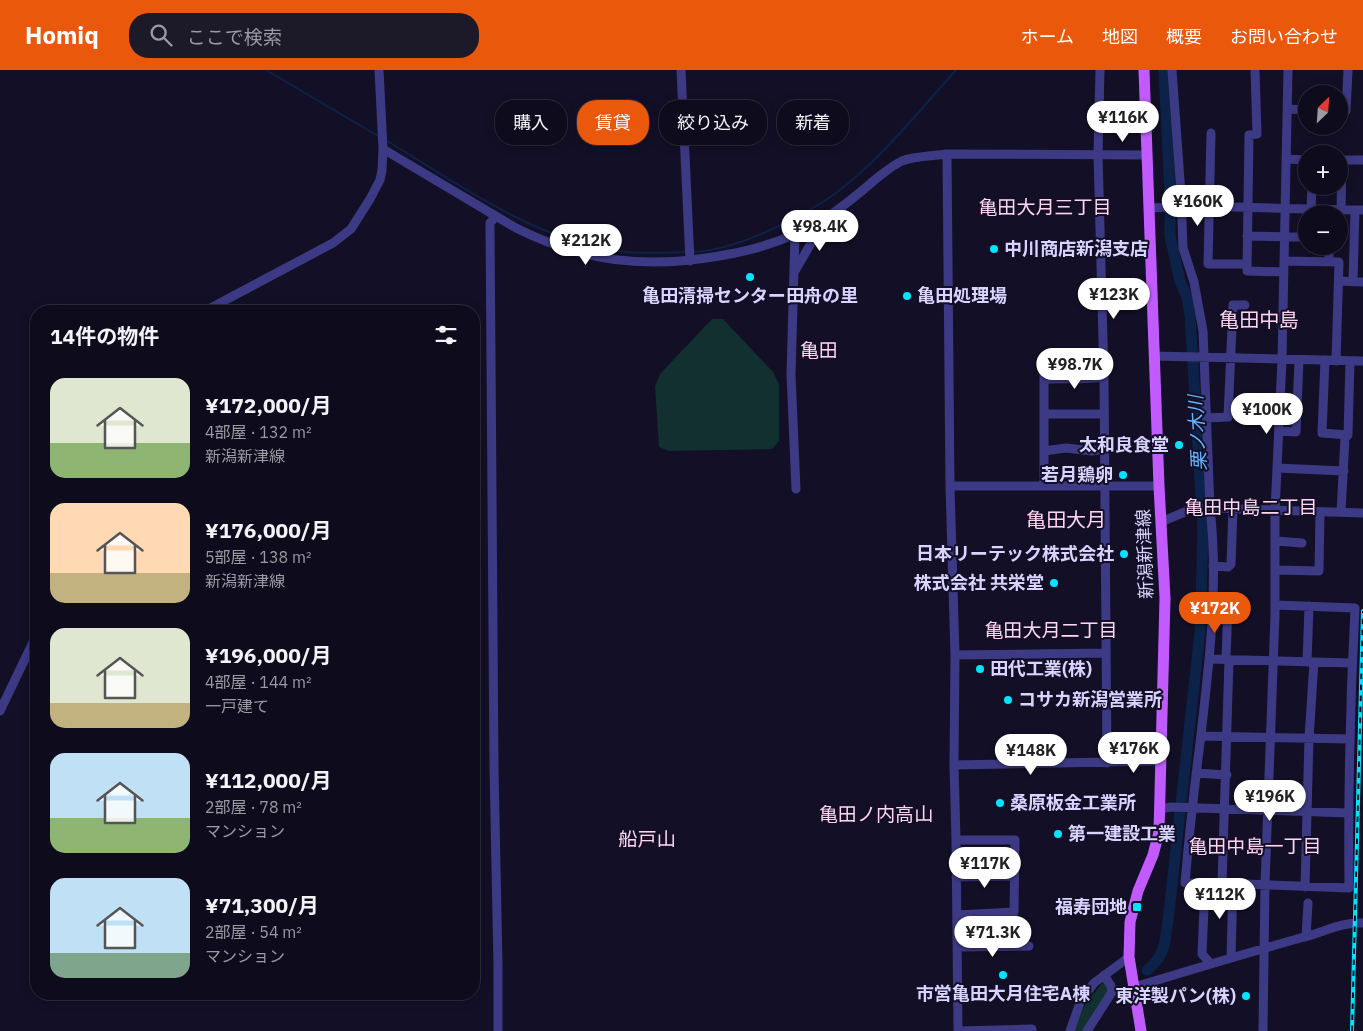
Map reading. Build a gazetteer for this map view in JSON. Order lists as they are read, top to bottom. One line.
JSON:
{"streets":{"main road":["新潟新津線"]},"districts":["亀田大月三丁目","亀田中島","亀田","亀田中島二丁目","亀田大月","亀田大月二丁目","亀田ノ内高山","船戸山","亀田中島一丁目"],"water":["栗ノ木川"],"places":{"other":["中川商店新潟支店","亀田清掃センター田舟の里","亀田処理場","太和良食堂","若月鶏卵","日本リーテック株式会社","株式会社 共栄堂","田代工業(株)","コサカ新潟営業所","桑原板金工業所","第一建設工業","市営亀田大月住宅A棟","東洋製パン(株)"],"transit":["福寿団地"]},"north":"top right","page":{"header":"Homiq","search":"ここで検索","nav":["ホーム","地図","概要","お問い合わせ"],"map_buttons":["+","−"],"chip":["購入","賃貸","絞り込み","新着"],"price":["¥116K","¥160K","¥98.4K","¥212K","¥123K","¥98.7K","¥100K","¥172K","¥176K","¥148K","¥196K","¥117K","¥112K","¥71.3K"],"heading":"14件の物件","list":[{"name":"¥172,000/月","note":"4部屋 · 132 m² · 新潟新津線"},{"name":"¥176,000/月","note":"5部屋 · 138 m² · 新潟新津線"},{"name":"¥196,000/月","note":"4部屋 · 144 m² · 一戸建て"},{"name":"¥112,000/月","note":"2部屋 · 78 m² · マンション"},{"name":"¥71,300/月","note":"2部屋 · 54 m² · マンション"}]}}
